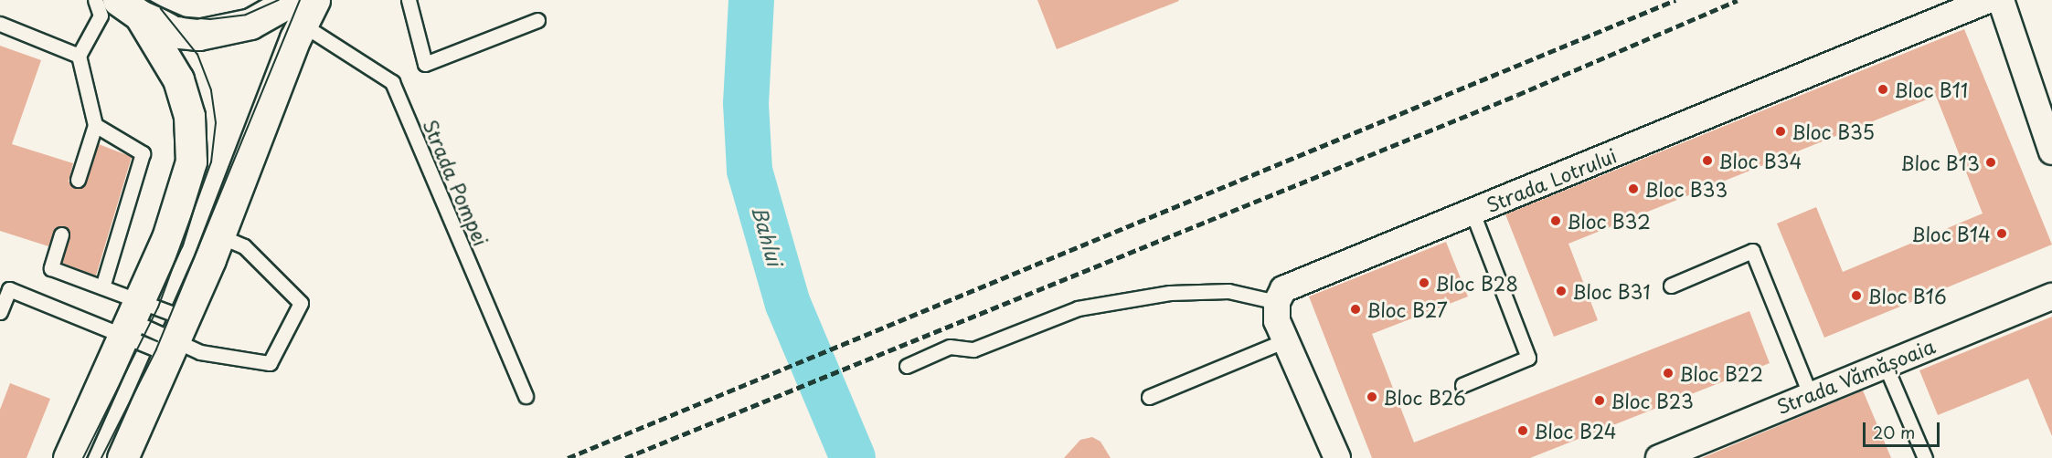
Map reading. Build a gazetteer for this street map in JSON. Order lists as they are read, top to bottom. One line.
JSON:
{"streets":{"street":["Strada Lotrului","Strada Vămășoaia"],"lane":["Strada Pompei"]},"water":["Bahlui"],"places":["Bloc B11","Bloc B35","Bloc B34","Bloc B13","Bloc B33","Bloc B32","Bloc B14","Bloc B28","Bloc B31","Bloc B16","Bloc B27","Bloc B22","Bloc B26","Bloc B23","Bloc B24"],"scale_bar":"20 m"}
